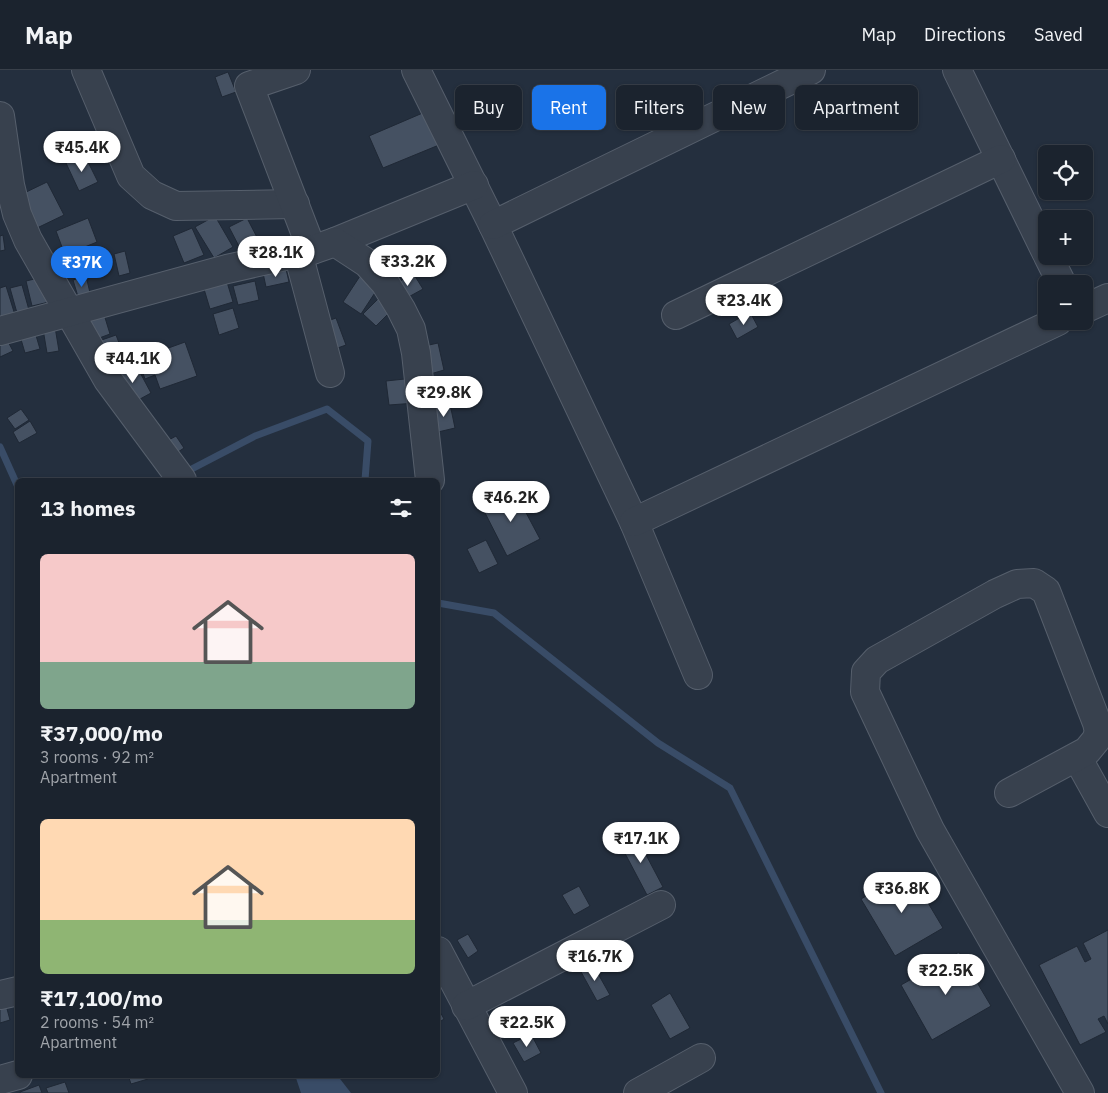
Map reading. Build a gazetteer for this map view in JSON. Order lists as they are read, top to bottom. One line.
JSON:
{"page":{"header":"Map","nav":["Map","Directions","Saved"],"chip":["Buy","Rent","Filters","New","Apartment"],"price":["₹45.4K","₹28.1K","₹33.2K","₹37K","₹23.4K","₹44.1K","₹29.8K","₹46.2K","₹17.1K","₹36.8K","₹16.7K","₹22.5K","₹22.5K"],"map_buttons":["+","−"],"heading":"13 homes","list":[{"name":"₹37,000/mo","note":"3 rooms · 92 m² · Apartment"},{"name":"₹17,100/mo","note":"2 rooms · 54 m² · Apartment"}]}}
